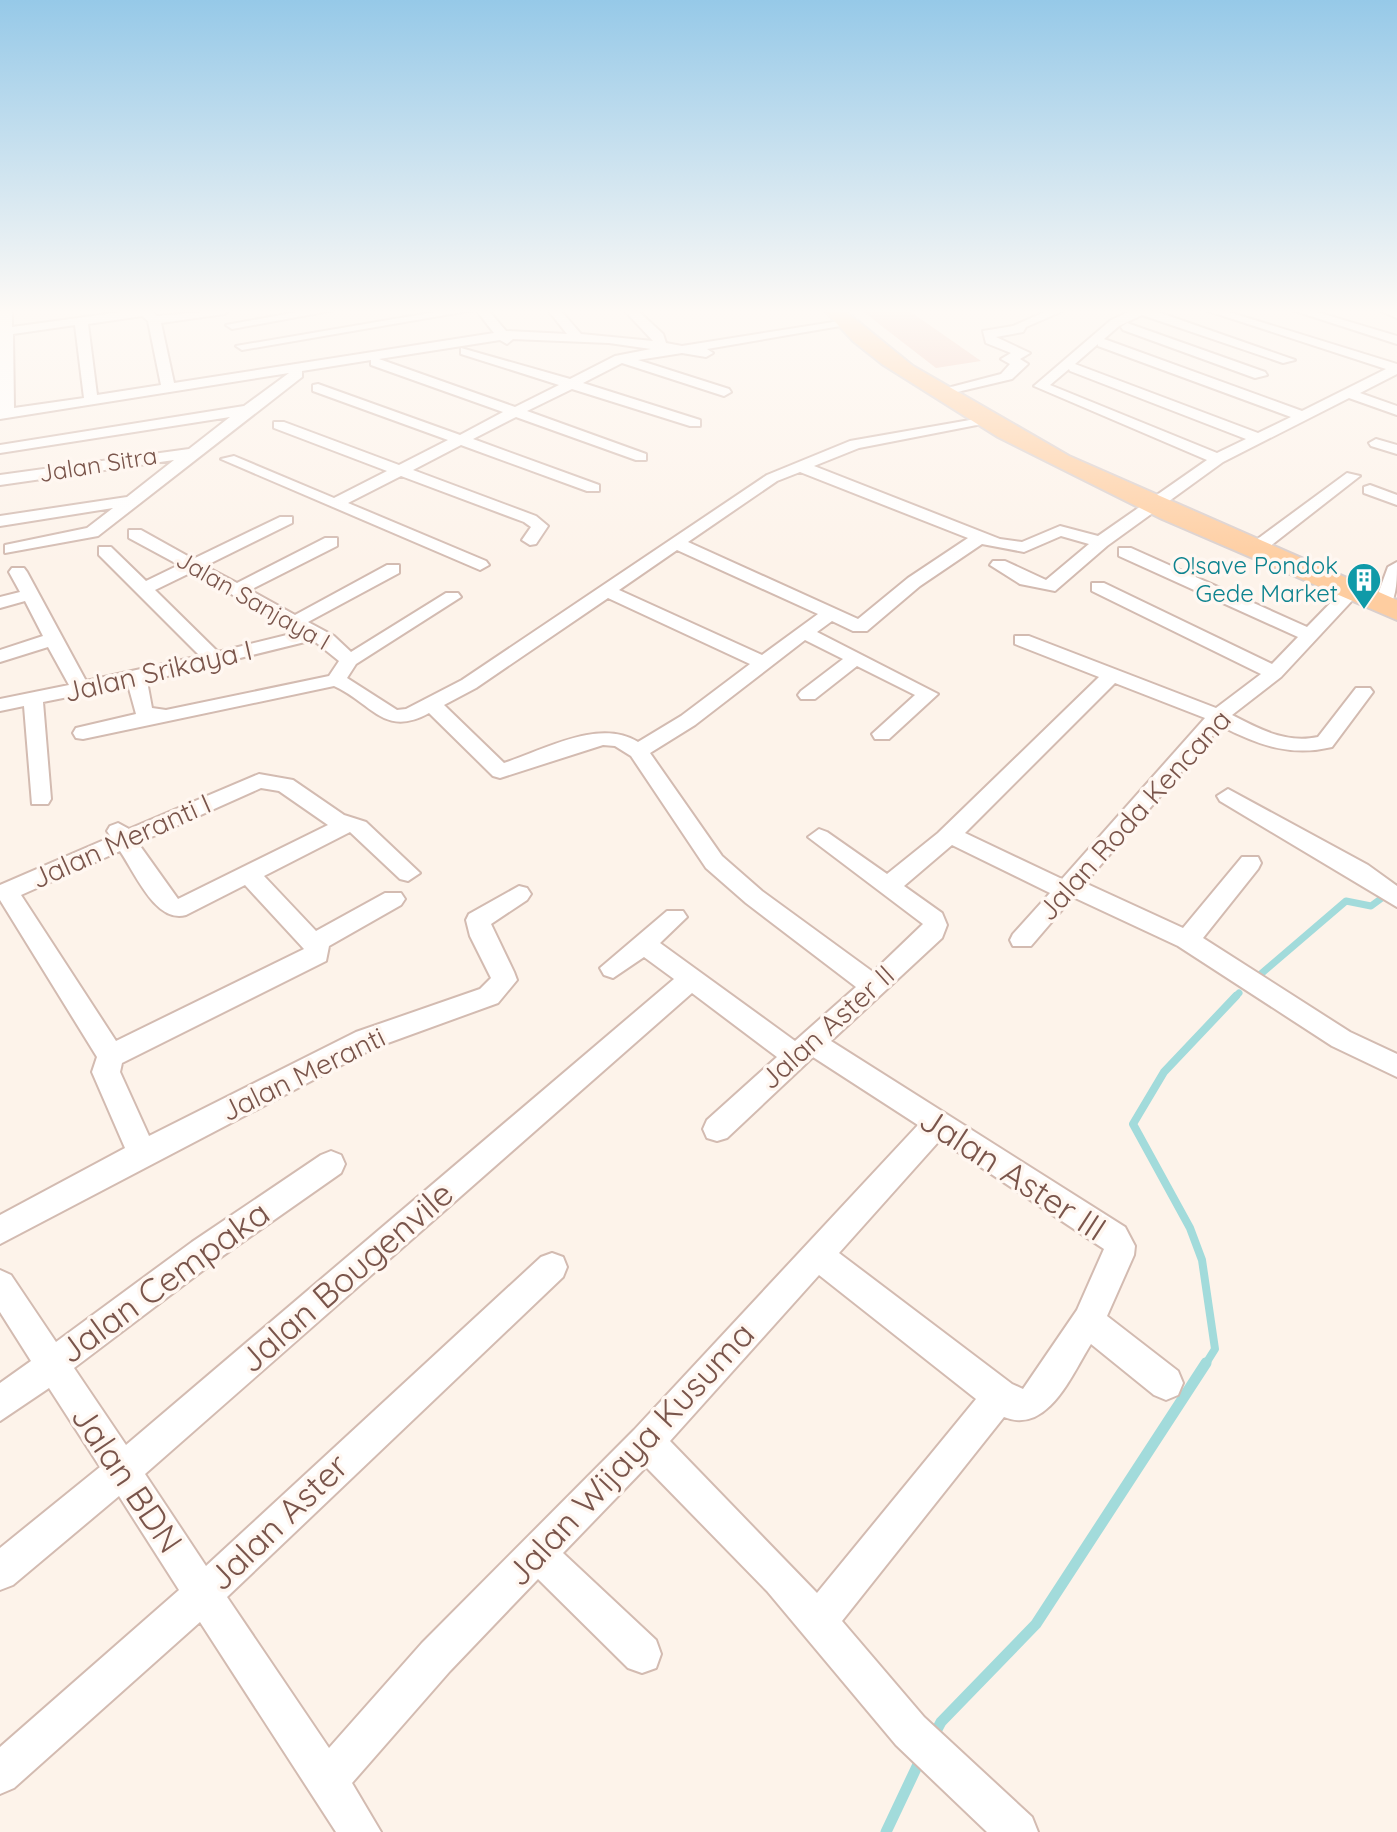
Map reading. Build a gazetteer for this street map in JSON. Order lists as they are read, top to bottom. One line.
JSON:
{"streets":{"street":["Jalan Sitra","Jalan Sanjaya I","Jalan Srikaya I","Jalan Roda Kencana","Jalan Meranti I","Jalan Aster II","Jalan Meranti","Jalan Aster III","Jalan Bougenvile","Jalan Cempaka","Jalan Wijaya Kusuma","Jalan BDN","Jalan Aster"]},"crossings":[["Jalan Sanjaya I","Jalan Srikaya I"],["Jalan Meranti I","Jalan Meranti"],["Jalan Aster II","Jalan Aster III"],["Jalan Aster III","Jalan Bougenvile"],["Jalan Aster III","Jalan Wijaya Kusuma"],["Jalan Bougenvile","Jalan BDN"],["Jalan Cempaka","Jalan BDN"],["Jalan Wijaya Kusuma","Jalan BDN"],["Jalan BDN","Jalan Aster"]],"places":{"building":["O!save Pondok Gede Market"]}}
